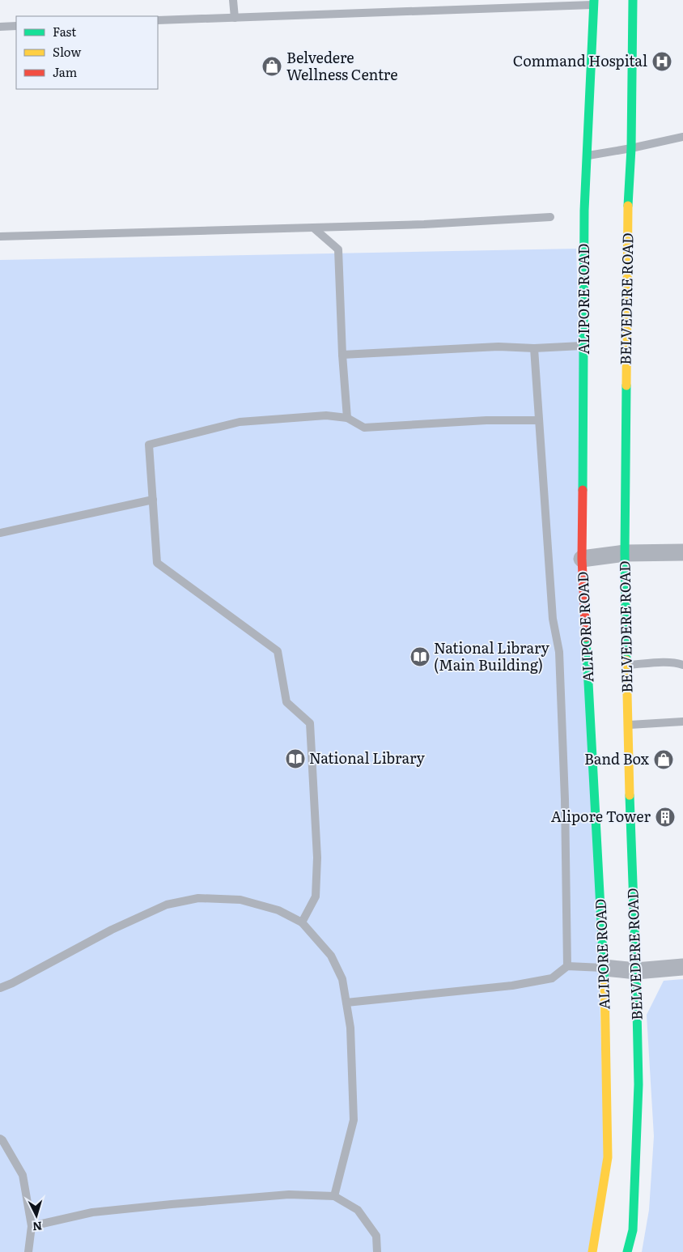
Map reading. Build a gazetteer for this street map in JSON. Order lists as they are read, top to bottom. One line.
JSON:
{"streets":{"highway":["ALIPORE ROAD","BELVEDERE ROAD"]},"places":{"hospital":["Command Hospital"],"shop":["Belvedere Wellness Centre","Band Box"],"library":["National Library (Main Building)","National Library"],"building":["Alipore Tower"]},"legend":["Fast","Slow","Jam"],"north":"bottom"}
